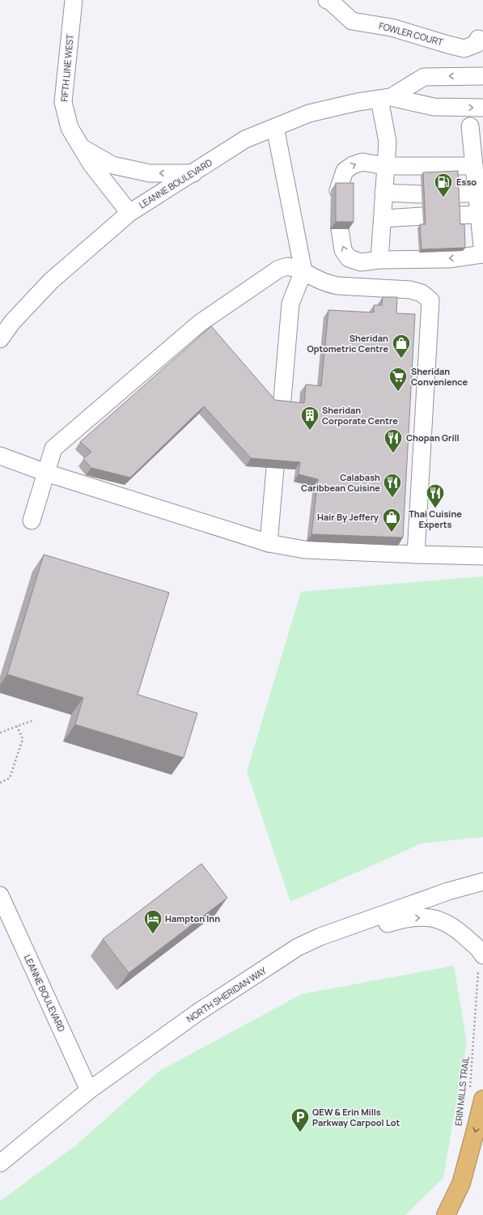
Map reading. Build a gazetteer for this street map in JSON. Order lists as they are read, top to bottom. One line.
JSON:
{"streets":{"street":["FOWLER COURT","FIFTH LINE WEST","LEANNE BOULEVARD","NORTH SHERIDAN WAY"],"path":["ERIN MILLS TRAIL"]},"crossings":[["FIFTH LINE WEST","LEANNE BOULEVARD"],["LEANNE BOULEVARD","NORTH SHERIDAN WAY"]],"places":{"fuel station":["Esso"],"shop":["Sheridan Optometric Centre","Hair By Jeffery"],"supermarket":["Sheridan Convenience"],"building":["Sheridan Corporate Centre"],"restaurant":["Chopan Grill","Calabash Caribbean Cuisine","Thai Cuisine Experts"],"hotel":["Hampton Inn"],"parking":["QEW & Erin Mills Parkway Carpool Lot"]}}
